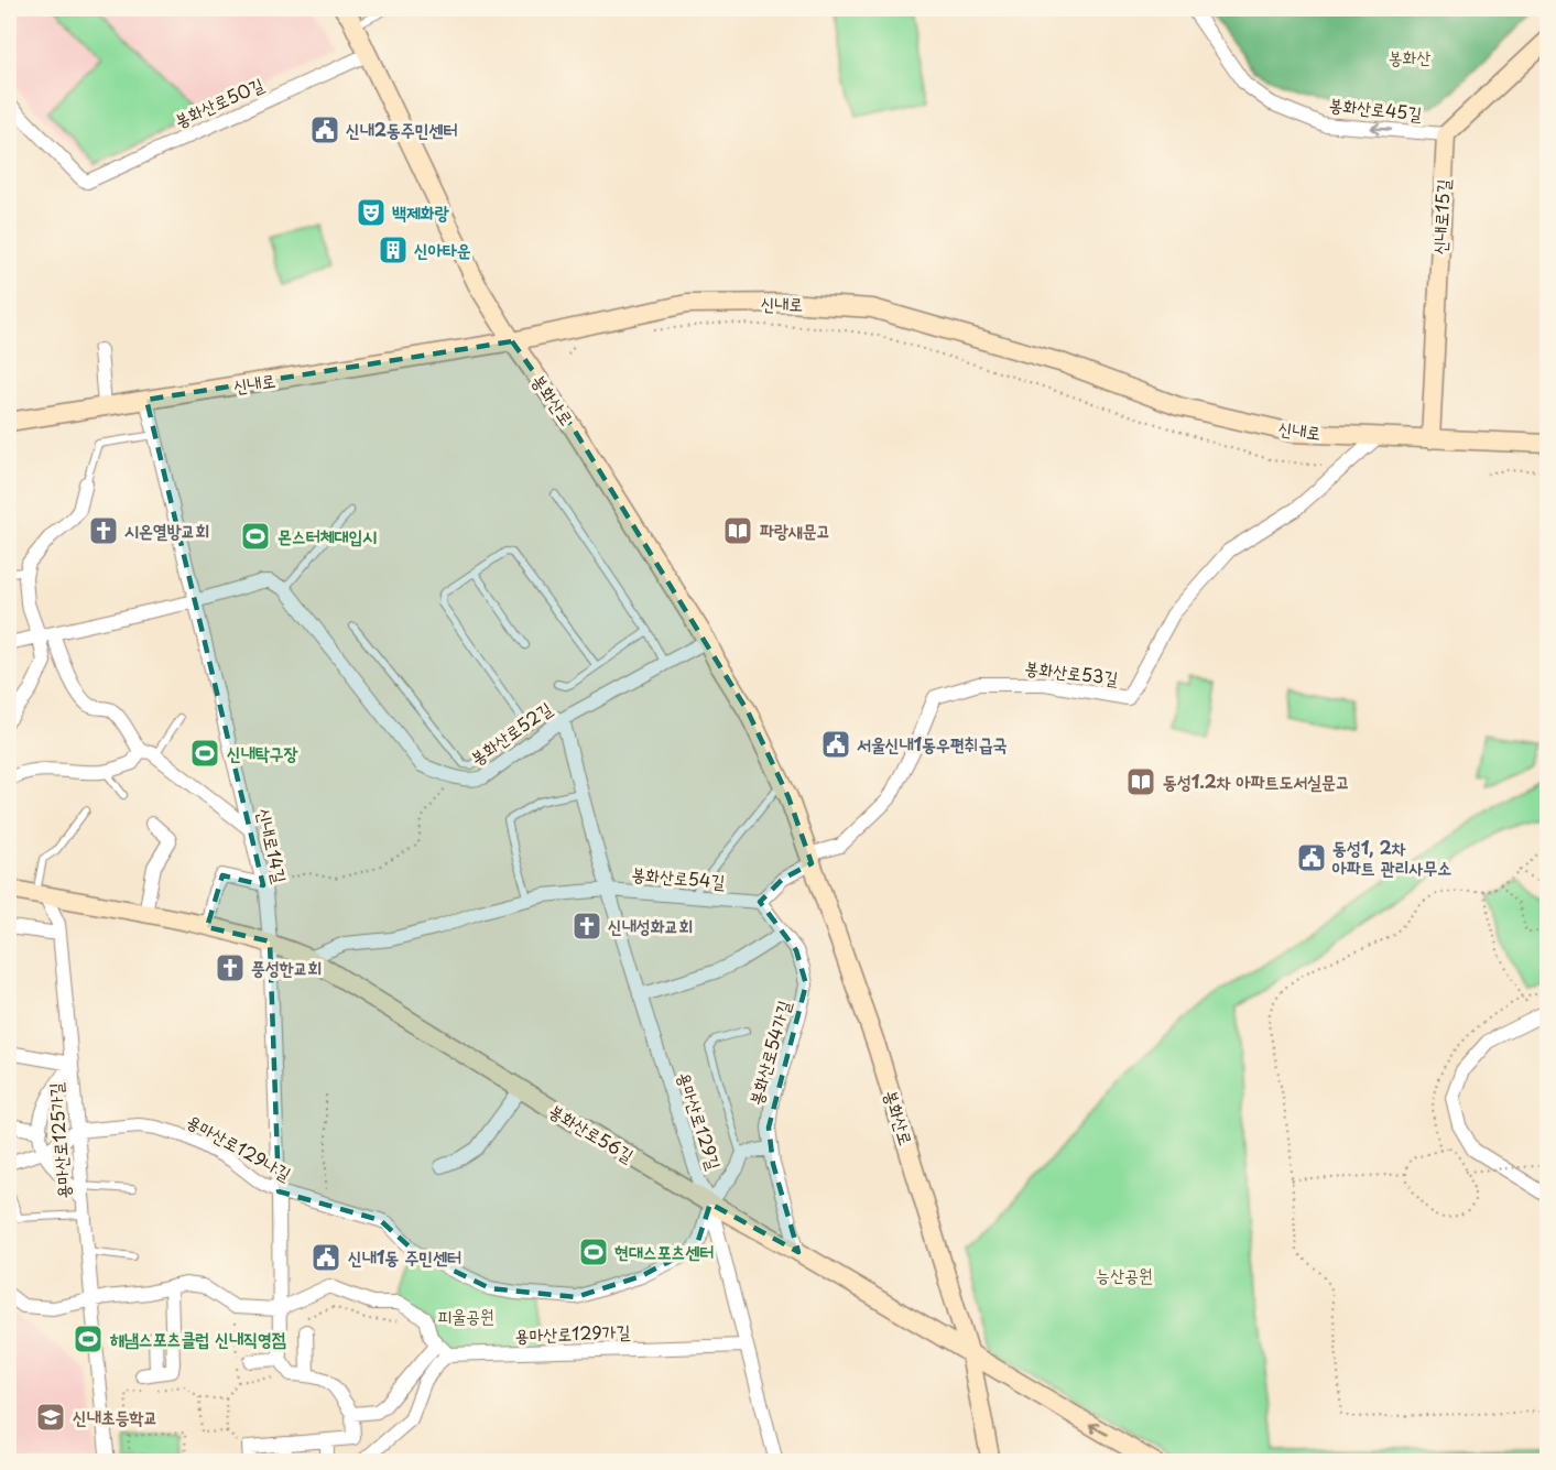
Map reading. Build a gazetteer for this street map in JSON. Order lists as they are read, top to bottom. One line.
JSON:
{"streets":{"main road":["신내로15길","신내로","봉화산로","봉화산로56길"],"street":["봉화산로50길","봉화산로45길","봉화산로53길","봉화산로52길","신내로14길","봉화산로54길","봉화산로54가길","용마산로129길","용마산로125가길","용마산로129나길","용마산로129가길"]},"crossings":[["봉화산로50길","봉화산로"],["봉화산로45길","신내로15길"],["신내로15길","신내로"],["신내로","봉화산로"],["신내로","봉화산로53길"],["신내로","신내로14길"],["봉화산로","봉화산로53길"],["봉화산로","봉화산로52길"],["봉화산로","봉화산로56길"],["봉화산로52길","용마산로129길"],["신내로14길","봉화산로56길"],["신내로14길","용마산로129나길"],["봉화산로54길","봉화산로54가길"],["봉화산로54길","용마산로129길"],["봉화산로54길","봉화산로56길"],["봉화산로54가길","봉화산로56길"],["용마산로129길","봉화산로56길"],["용마산로129길","용마산로129나길"],["용마산로129길","용마산로129가길"],["봉화산로56길","용마산로125가길"],["봉화산로56길","용마산로129나길"],["용마산로125가길","용마산로129나길"]],"one_way":["봉화산로45길"],"parks":["봉화산","능산공원","피울공원"],"places":{"public building":["신내2동주민센터","서울신내1동우편취급국","동성1, 2차 아파트 관리사무소","신내1동 주민센터"],"theatre":["백제화랑"],"building":["신아타운"],"church":["시온열방교회","신내성화교회","풍성한교회"],"library":["파랑새문고","동성1.2차 아파트도서실문고"],"sports":["몬스터체대입시","신내탁구장","현대스포츠센터","해냄스포츠클럽 신내직영점"],"school or university":["신내초등학교"]}}
